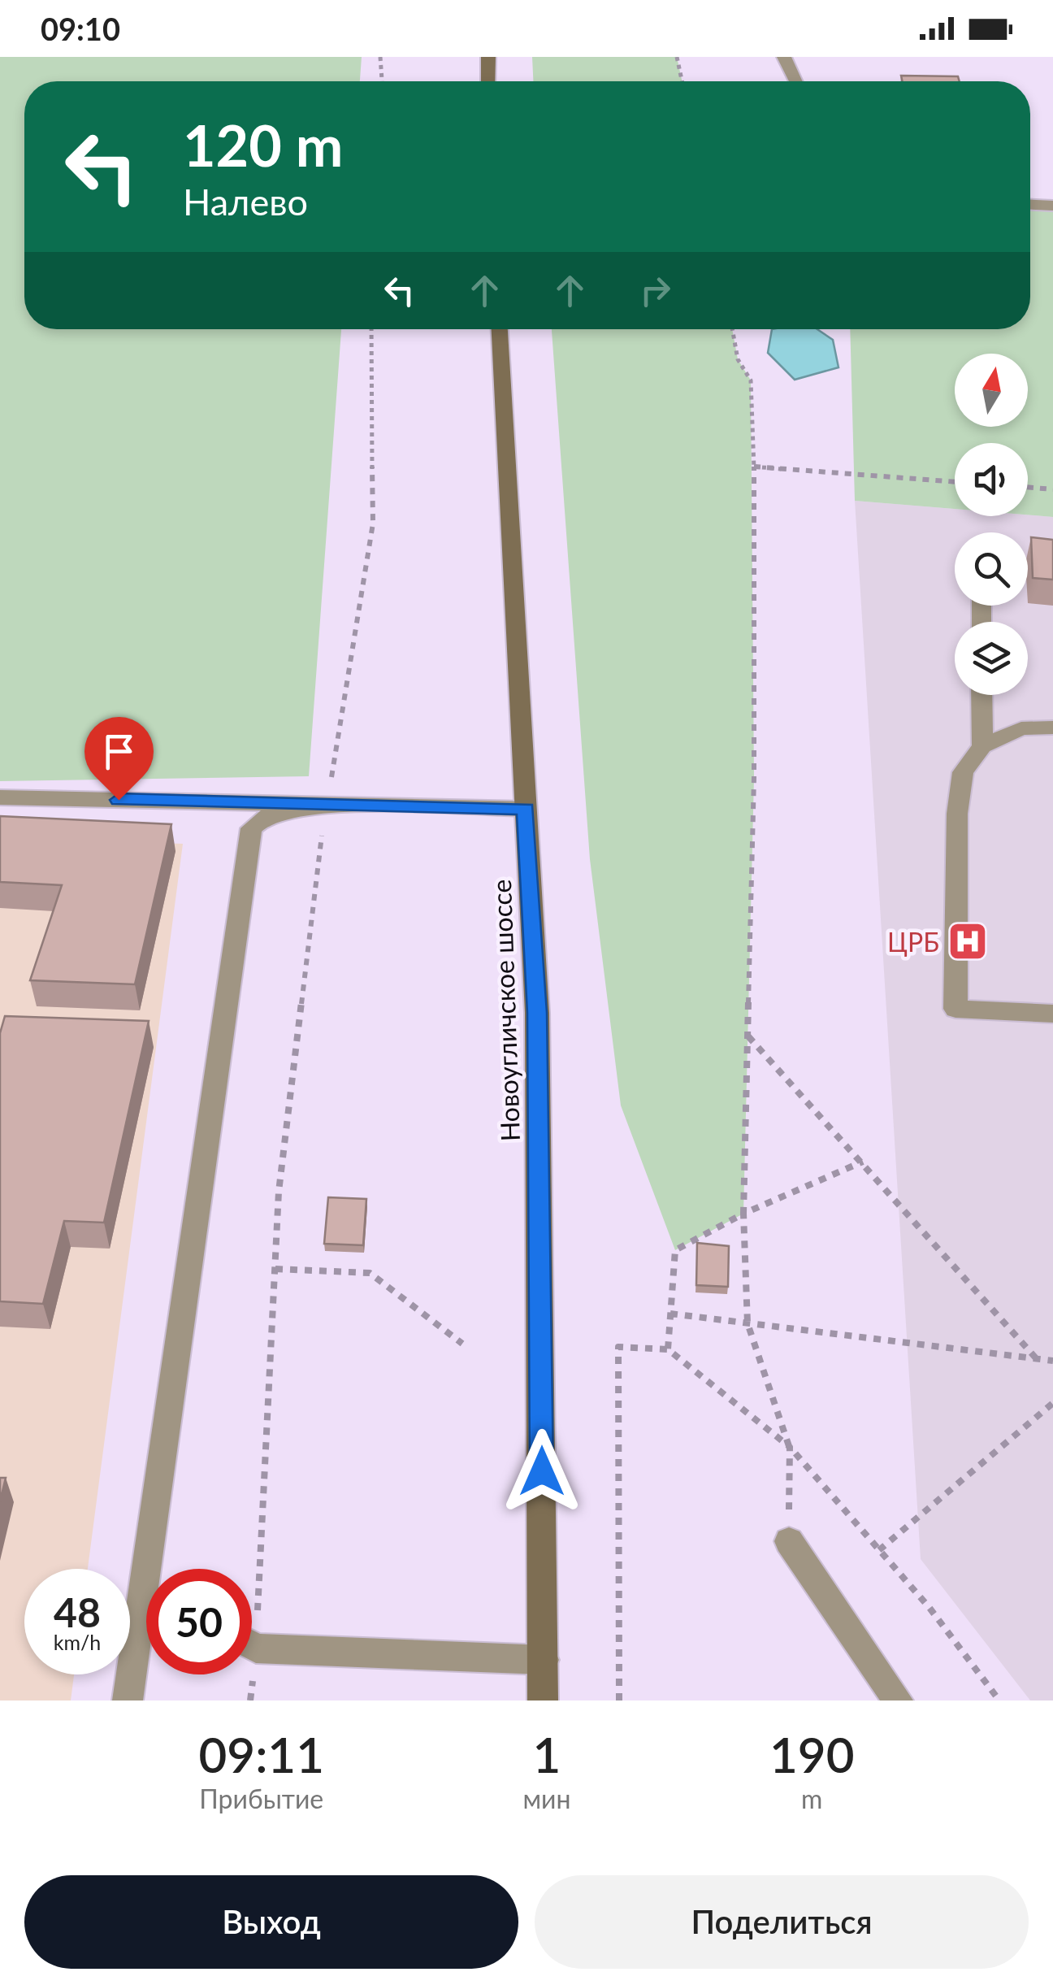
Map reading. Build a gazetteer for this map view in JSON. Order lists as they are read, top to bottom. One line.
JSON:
{"streets":{"main road":["Новоугличское шоссе"]},"places":{"hospital":["ЦРБ"]},"north":"top","page":{"status":"09:10","turn":["120 m","Налево"],"speed":"48 km/h","limit":"50","eta":["09:11","Прибытие","1","мин","190","m"],"buttons":["Выход","Поделиться"]}}
